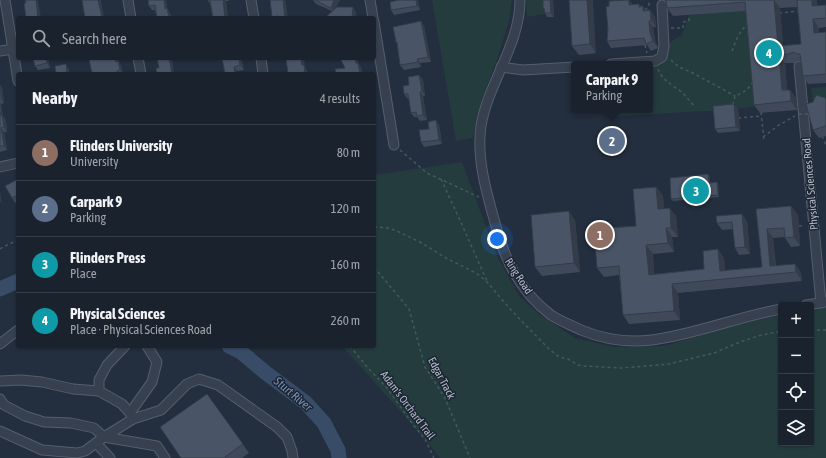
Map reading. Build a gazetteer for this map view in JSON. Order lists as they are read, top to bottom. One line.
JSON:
{"streets":{"street":["Physical Sciences Road","Ring Road"],"path":["Edgar Track","Adam's Orchard Trail"]},"water":["Sturt River"],"page":{"search":"Search here","pins":["4","2","3","1"],"popup":["Carpark 9","Parking"],"heading":["Nearby","4 results"],"list":[{"mark":"1","name":"Flinders University","note":"University","value":"80 m"},{"mark":"2","name":"Carpark 9","note":"Parking","value":"120 m"},{"mark":"3","name":"Flinders Press","note":"Place","value":"160 m"},{"mark":"4","name":"Physical Sciences","note":"Place · Physical Sciences Road","value":"260 m"}],"map_buttons":["+","−"]}}
